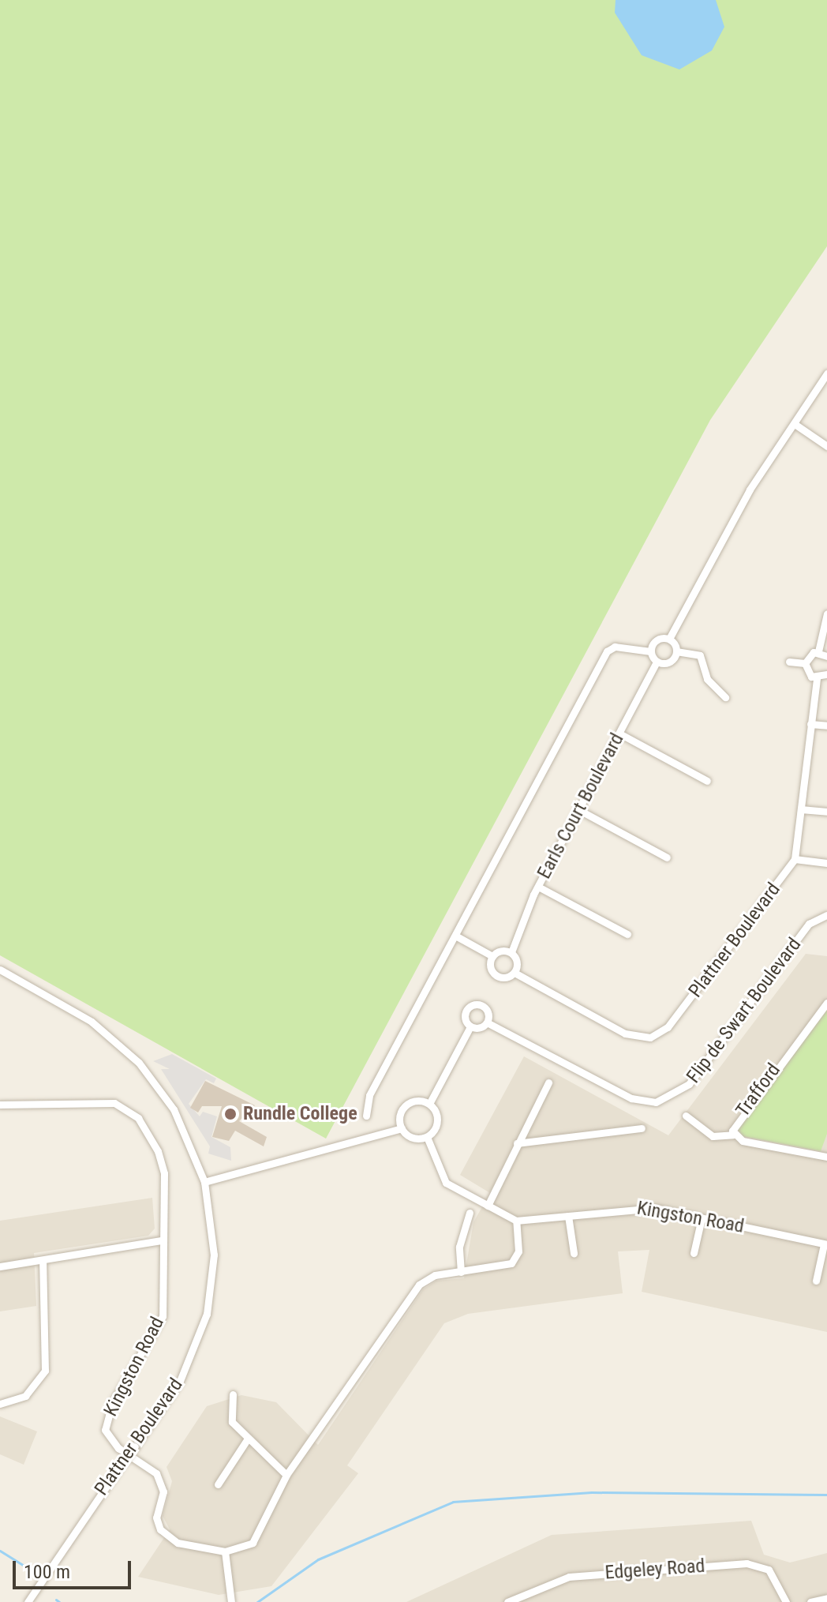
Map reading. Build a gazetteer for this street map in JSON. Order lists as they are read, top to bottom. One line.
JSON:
{"streets":{"street":["Earls Court Boulevard","Plattner Boulevard","Flip de Swart Boulevard","Trafford","Kingston Road","Edgeley Road"]},"crossings":[["Earls Court Boulevard","Plattner Boulevard"]],"places":["Rundle College"],"scale_bar":"100 m"}
